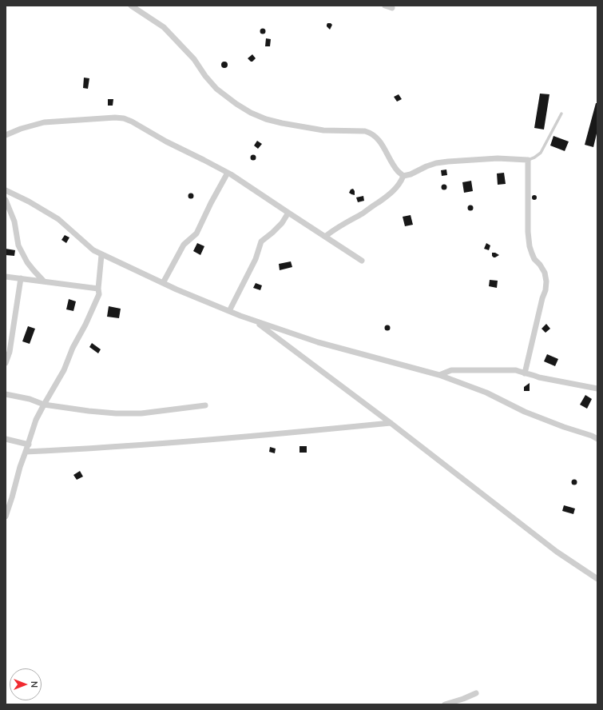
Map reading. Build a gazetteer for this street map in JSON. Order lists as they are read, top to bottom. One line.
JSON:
{"north":"right"}
